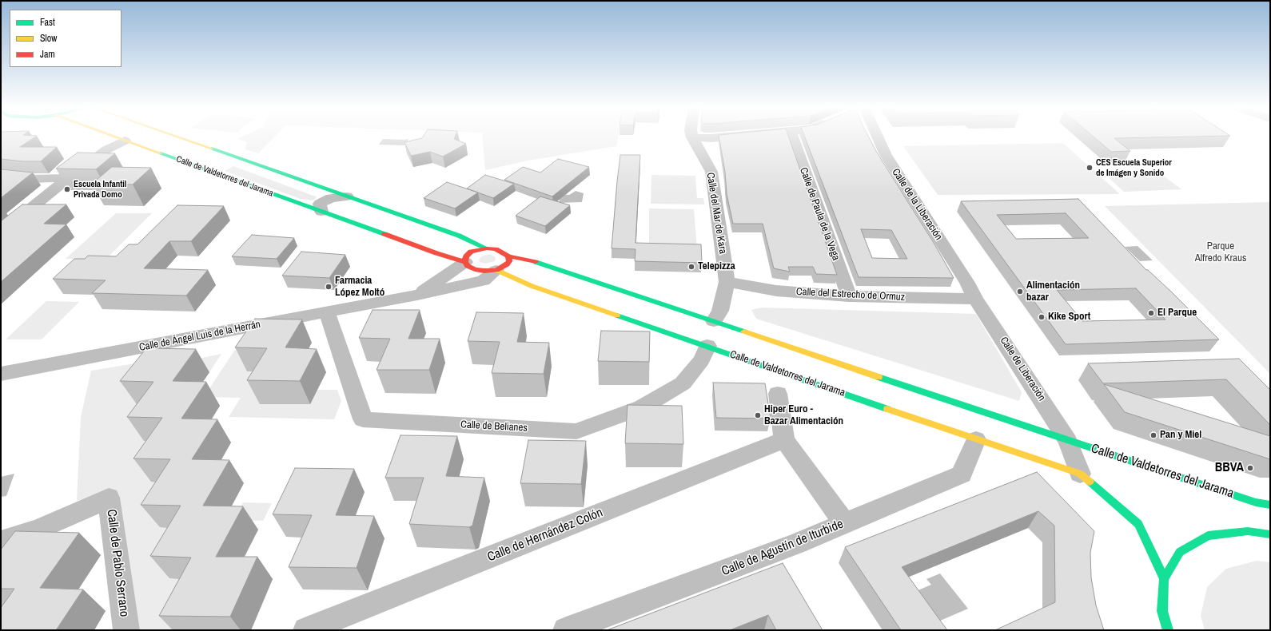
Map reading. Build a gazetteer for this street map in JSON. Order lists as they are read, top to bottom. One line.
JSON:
{"streets":{"street":["Calle de Valdetorres del Jarama","Calle de la Liberación","Calle del Mar de Kara","Calle de Paula de la Vega","Calle del Estrecho de Ormuz","Calle de Ángel Luis de la Herrán","Calle de Liberación","Calle de Belianes","Calle de Hernández Colón","Calle de Agustín de Iturbide","Calle de Pablo Serrano"]},"crossings":[["Calle de Valdetorres del Jarama","Calle del Mar de Kara"],["Calle de Valdetorres del Jarama","Calle de Ángel Luis de la Herrán"],["Calle de Valdetorres del Jarama","Calle de Liberación"],["Calle de Valdetorres del Jarama","Calle de Belianes"],["Calle de Valdetorres del Jarama","Calle de Agustín de Iturbide"],["Calle de la Liberación","Calle del Estrecho de Ormuz"],["Calle de la Liberación","Calle de Liberación"],["Calle del Mar de Kara","Calle del Estrecho de Ormuz"],["Calle de Paula de la Vega","Calle del Estrecho de Ormuz"],["Calle del Estrecho de Ormuz","Calle de Liberación"],["Calle de Ángel Luis de la Herrán","Calle de Belianes"]],"parks":["Parque Alfredo Kraus"],"places":["CES Escuela Superior de Imágen y Sonido","Escuela Infantil Privada Domo","Telepizza","Farmacia López Moltó","Alimentación bazar","El Parque","Kike Sport","Hiper Euro - Bazar Alimentación","Pan y Miel","BBVA"],"legend":["Fast","Slow","Jam"]}
